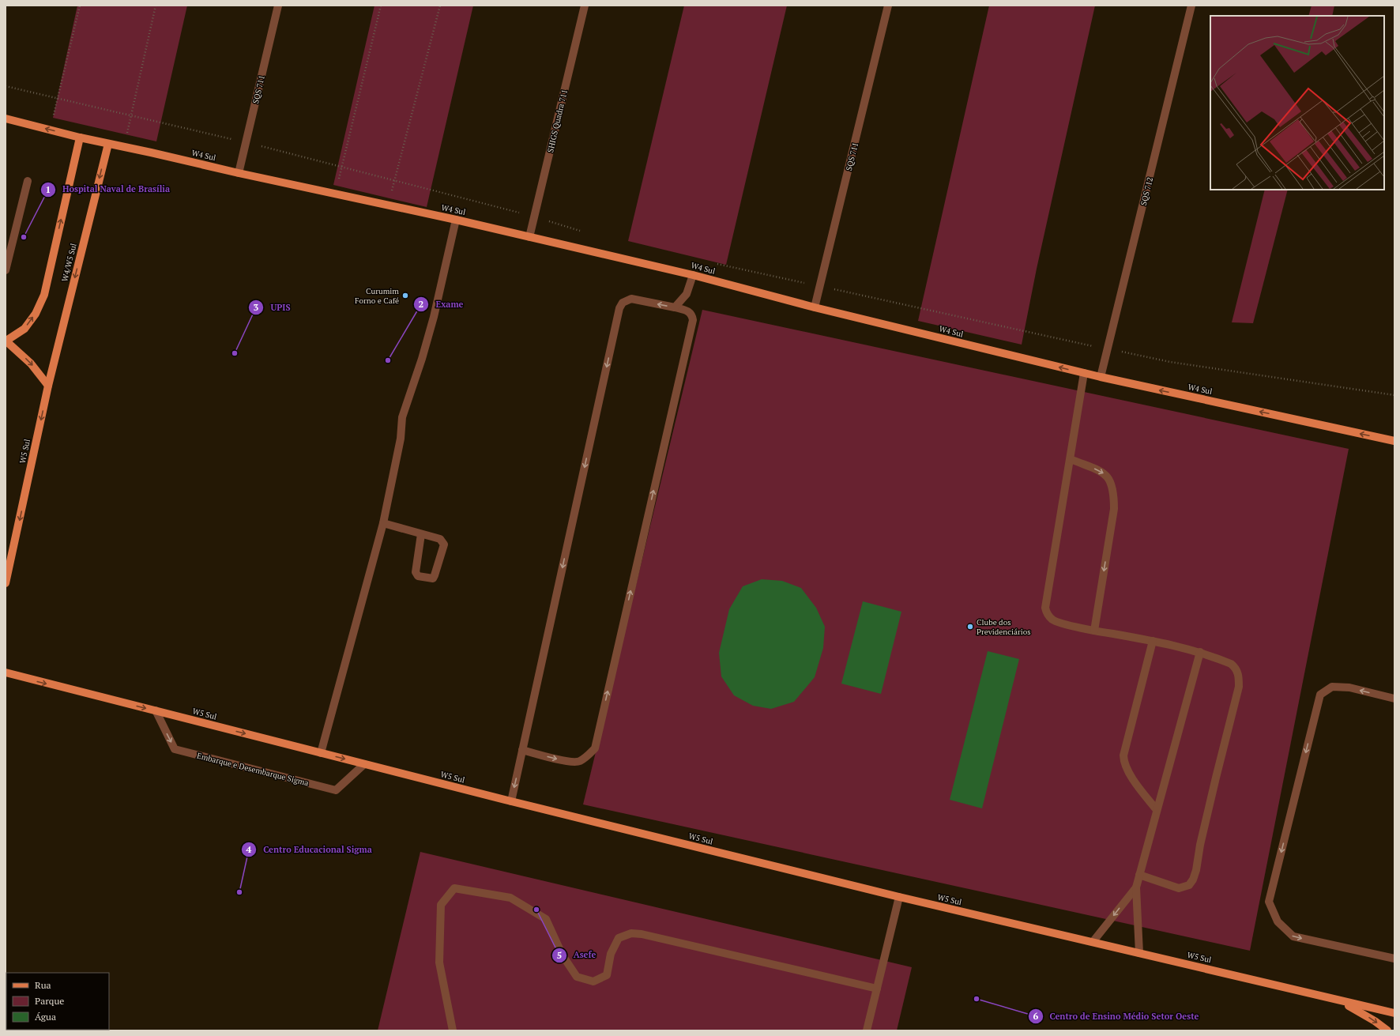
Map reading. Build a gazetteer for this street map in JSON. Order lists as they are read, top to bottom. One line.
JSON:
{"streets":{"main road":["W4 Sul","W4/W5 Sul","W5 Sul"],"street":["SQS 711","SHIGS Quadra 711","SQS 712","Embarque e Desembarque Sigma"]},"crossings":[["SQS 711","W4 Sul"],["SHIGS Quadra 711","W4 Sul"],["W4 Sul","SQS 712"],["W4 Sul","W4/W5 Sul"],["W4/W5 Sul","W5 Sul"],["W5 Sul","Embarque e Desembarque Sigma"]],"one_way":["W4 Sul","Embarque e Desembarque Sigma"],"places":["Hospital Naval de Brasília","Curumim Forno e Café","UPIS","Exame","Clube dos Previdenciários","Centro Educacional Sigma","Asefe","Centro de Ensino Médio Setor Oeste"],"legend":["Rua","Parque","Água"]}
